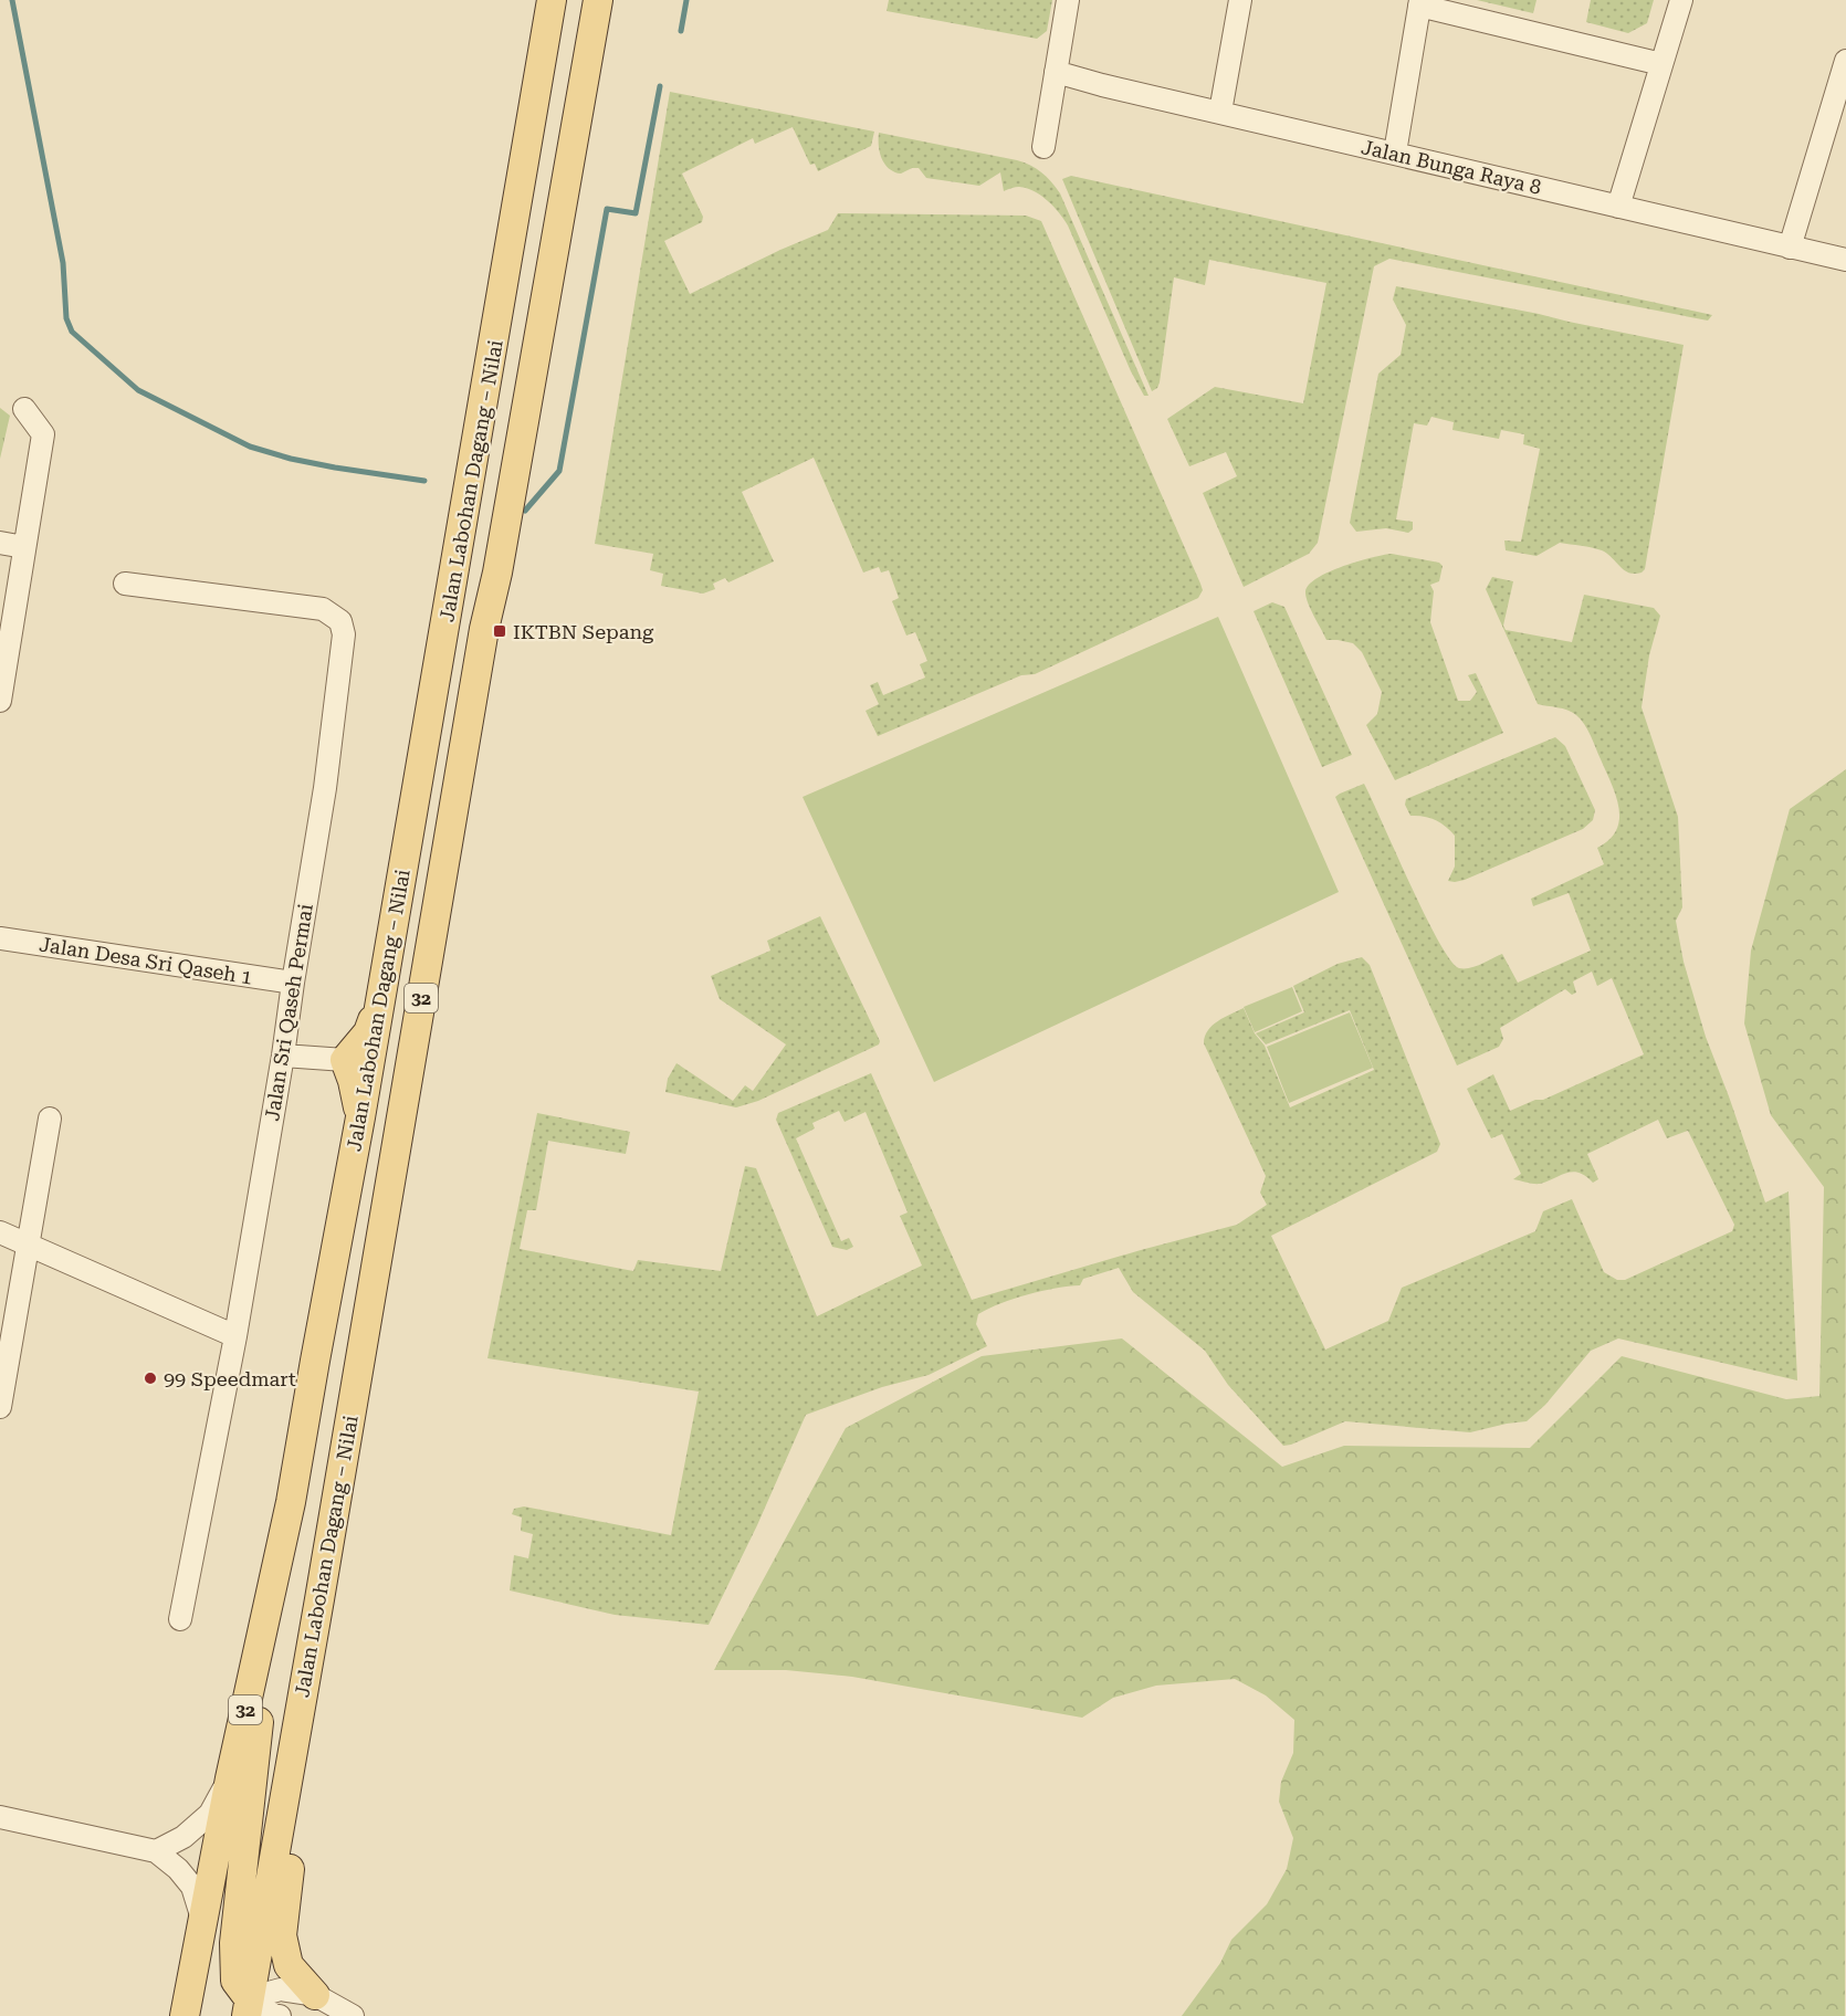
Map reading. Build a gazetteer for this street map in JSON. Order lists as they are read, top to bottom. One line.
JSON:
{"streets":{"main road":["Jalan Labohan Dagang ‒ Nilai","32"],"street":["Jalan Bunga Raya 8","Jalan Desa Sri Qaseh 1","Jalan Sri Qaseh Permai"]},"crossings":[["Jalan Desa Sri Qaseh 1","Jalan Sri Qaseh Permai"]],"places":{"transit":["IKTBN Sepang"],"other":["99 Speedmart"]}}
